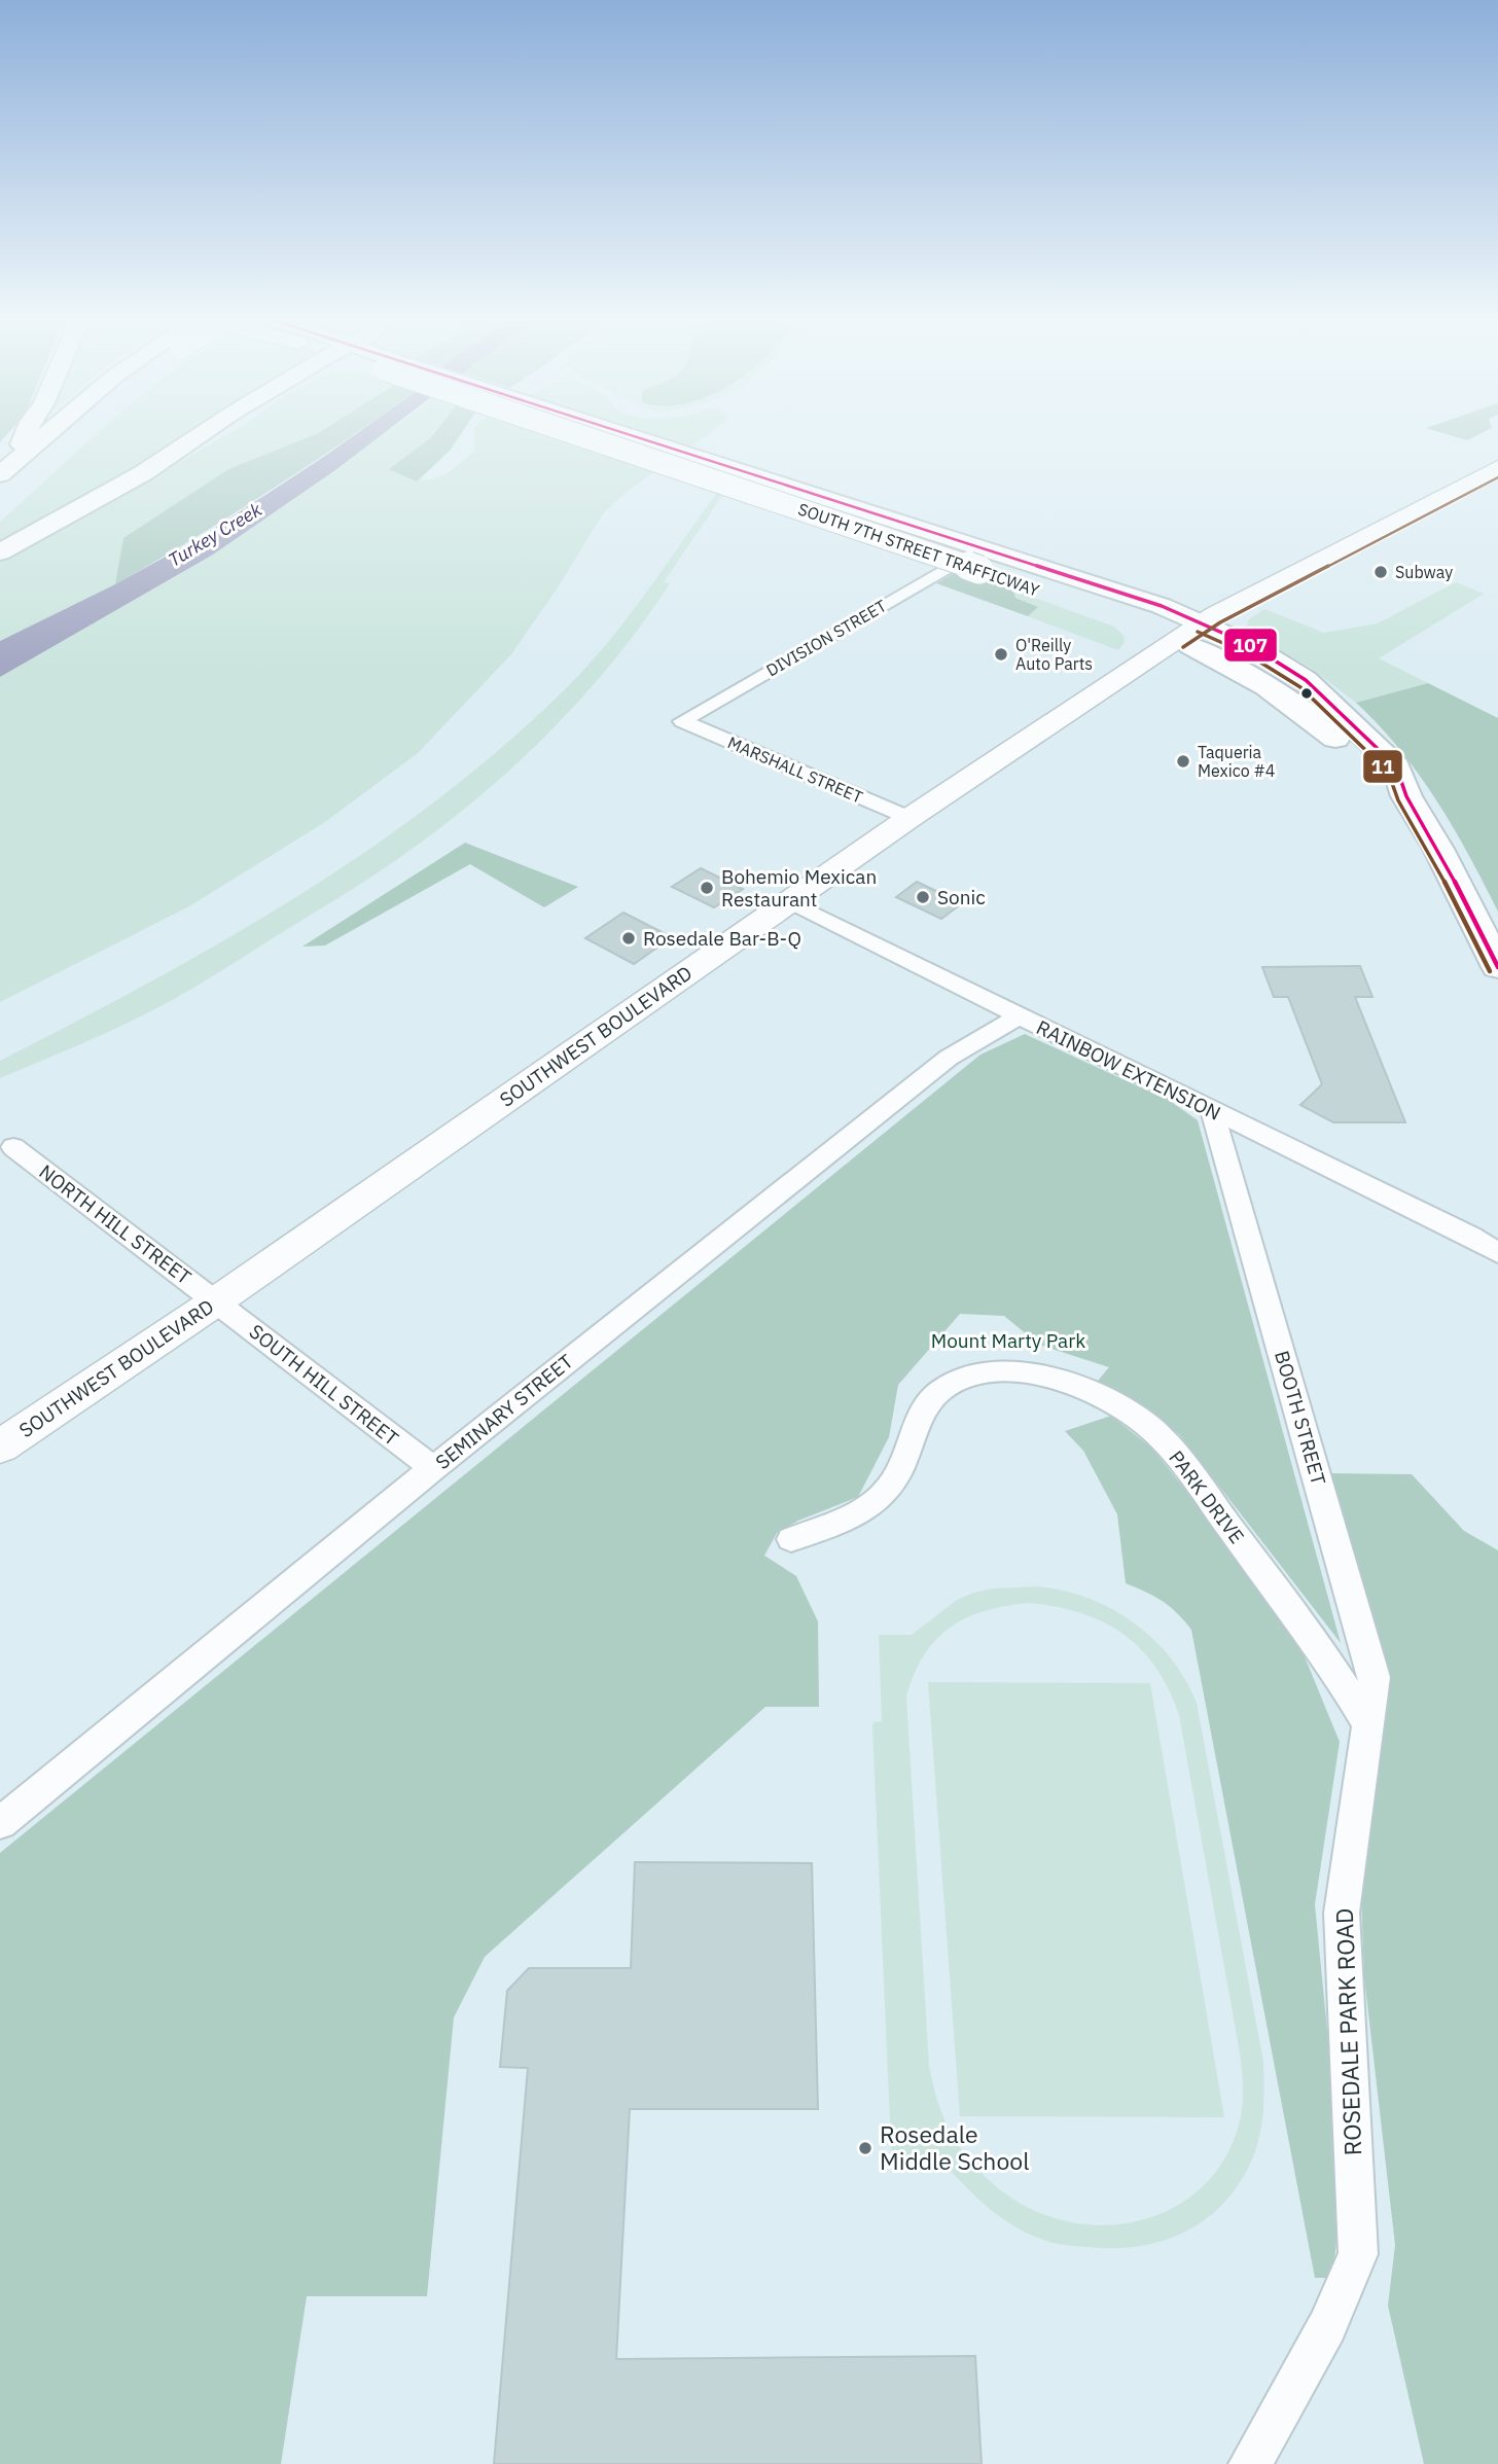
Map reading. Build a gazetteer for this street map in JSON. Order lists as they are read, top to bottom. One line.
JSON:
{"streets":{"main road":["SOUTH 7TH STREET TRAFFICWAY","SOUTHWEST BOULEVARD"],"street":["DIVISION STREET","MARSHALL STREET","RAINBOW EXTENSION","NORTH HILL STREET","SOUTH HILL STREET","SEMINARY STREET","BOOTH STREET","PARK DRIVE","ROSEDALE PARK ROAD"]},"crossings":[["SOUTH 7TH STREET TRAFFICWAY","DIVISION STREET"],["SOUTH 7TH STREET TRAFFICWAY","SOUTHWEST BOULEVARD"],["DIVISION STREET","MARSHALL STREET"],["MARSHALL STREET","SOUTHWEST BOULEVARD"],["SOUTHWEST BOULEVARD","RAINBOW EXTENSION"],["SOUTHWEST BOULEVARD","NORTH HILL STREET"],["SOUTHWEST BOULEVARD","SOUTH HILL STREET"],["RAINBOW EXTENSION","SEMINARY STREET"],["RAINBOW EXTENSION","BOOTH STREET"],["NORTH HILL STREET","SOUTH HILL STREET"],["SOUTH HILL STREET","SEMINARY STREET"],["BOOTH STREET","PARK DRIVE"],["BOOTH STREET","ROSEDALE PARK ROAD"],["PARK DRIVE","ROSEDALE PARK ROAD"]],"water":["Turkey Creek"],"parks":["Mount Marty Park"],"places":["Subway","O'Reilly Auto Parts","Taqueria Mexico #4","Bohemio Mexican Restaurant","Sonic","Rosedale Bar-B-Q","Rosedale Middle School"],"lines":["transit line 107","transit line 11"]}
